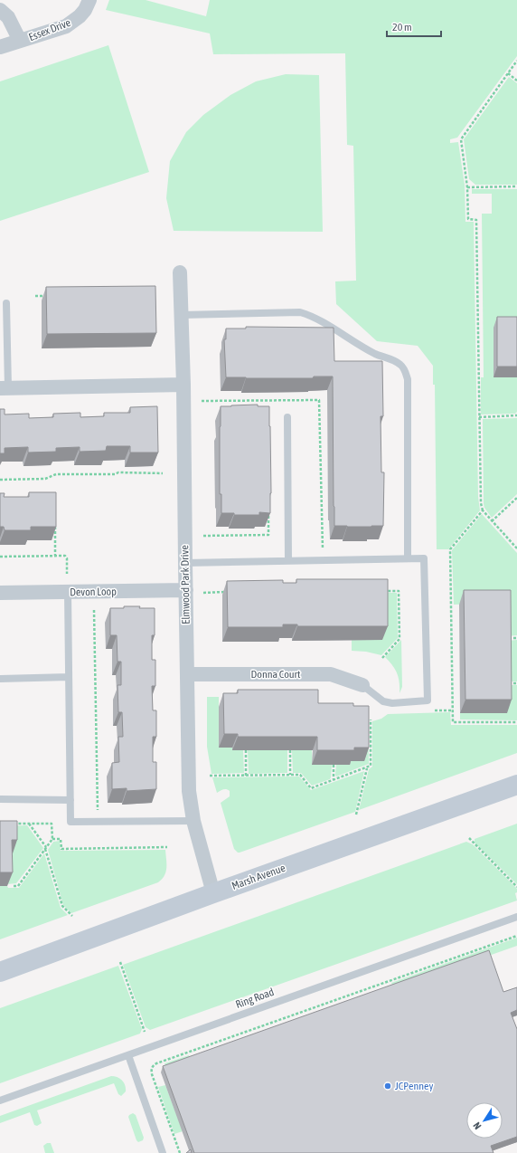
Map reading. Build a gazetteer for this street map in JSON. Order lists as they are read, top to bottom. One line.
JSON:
{"streets":{"street":["Essex Drive","Elmwood Park Drive","Devon Loop","Donna Court","Marsh Avenue"],"lane":["Ring Road"]},"crossings":[["Elmwood Park Drive","Devon Loop"],["Elmwood Park Drive","Donna Court"],["Elmwood Park Drive","Marsh Avenue"]],"places":["JCPenney"],"scale_bar":"20 m","north":"bottom left"}
